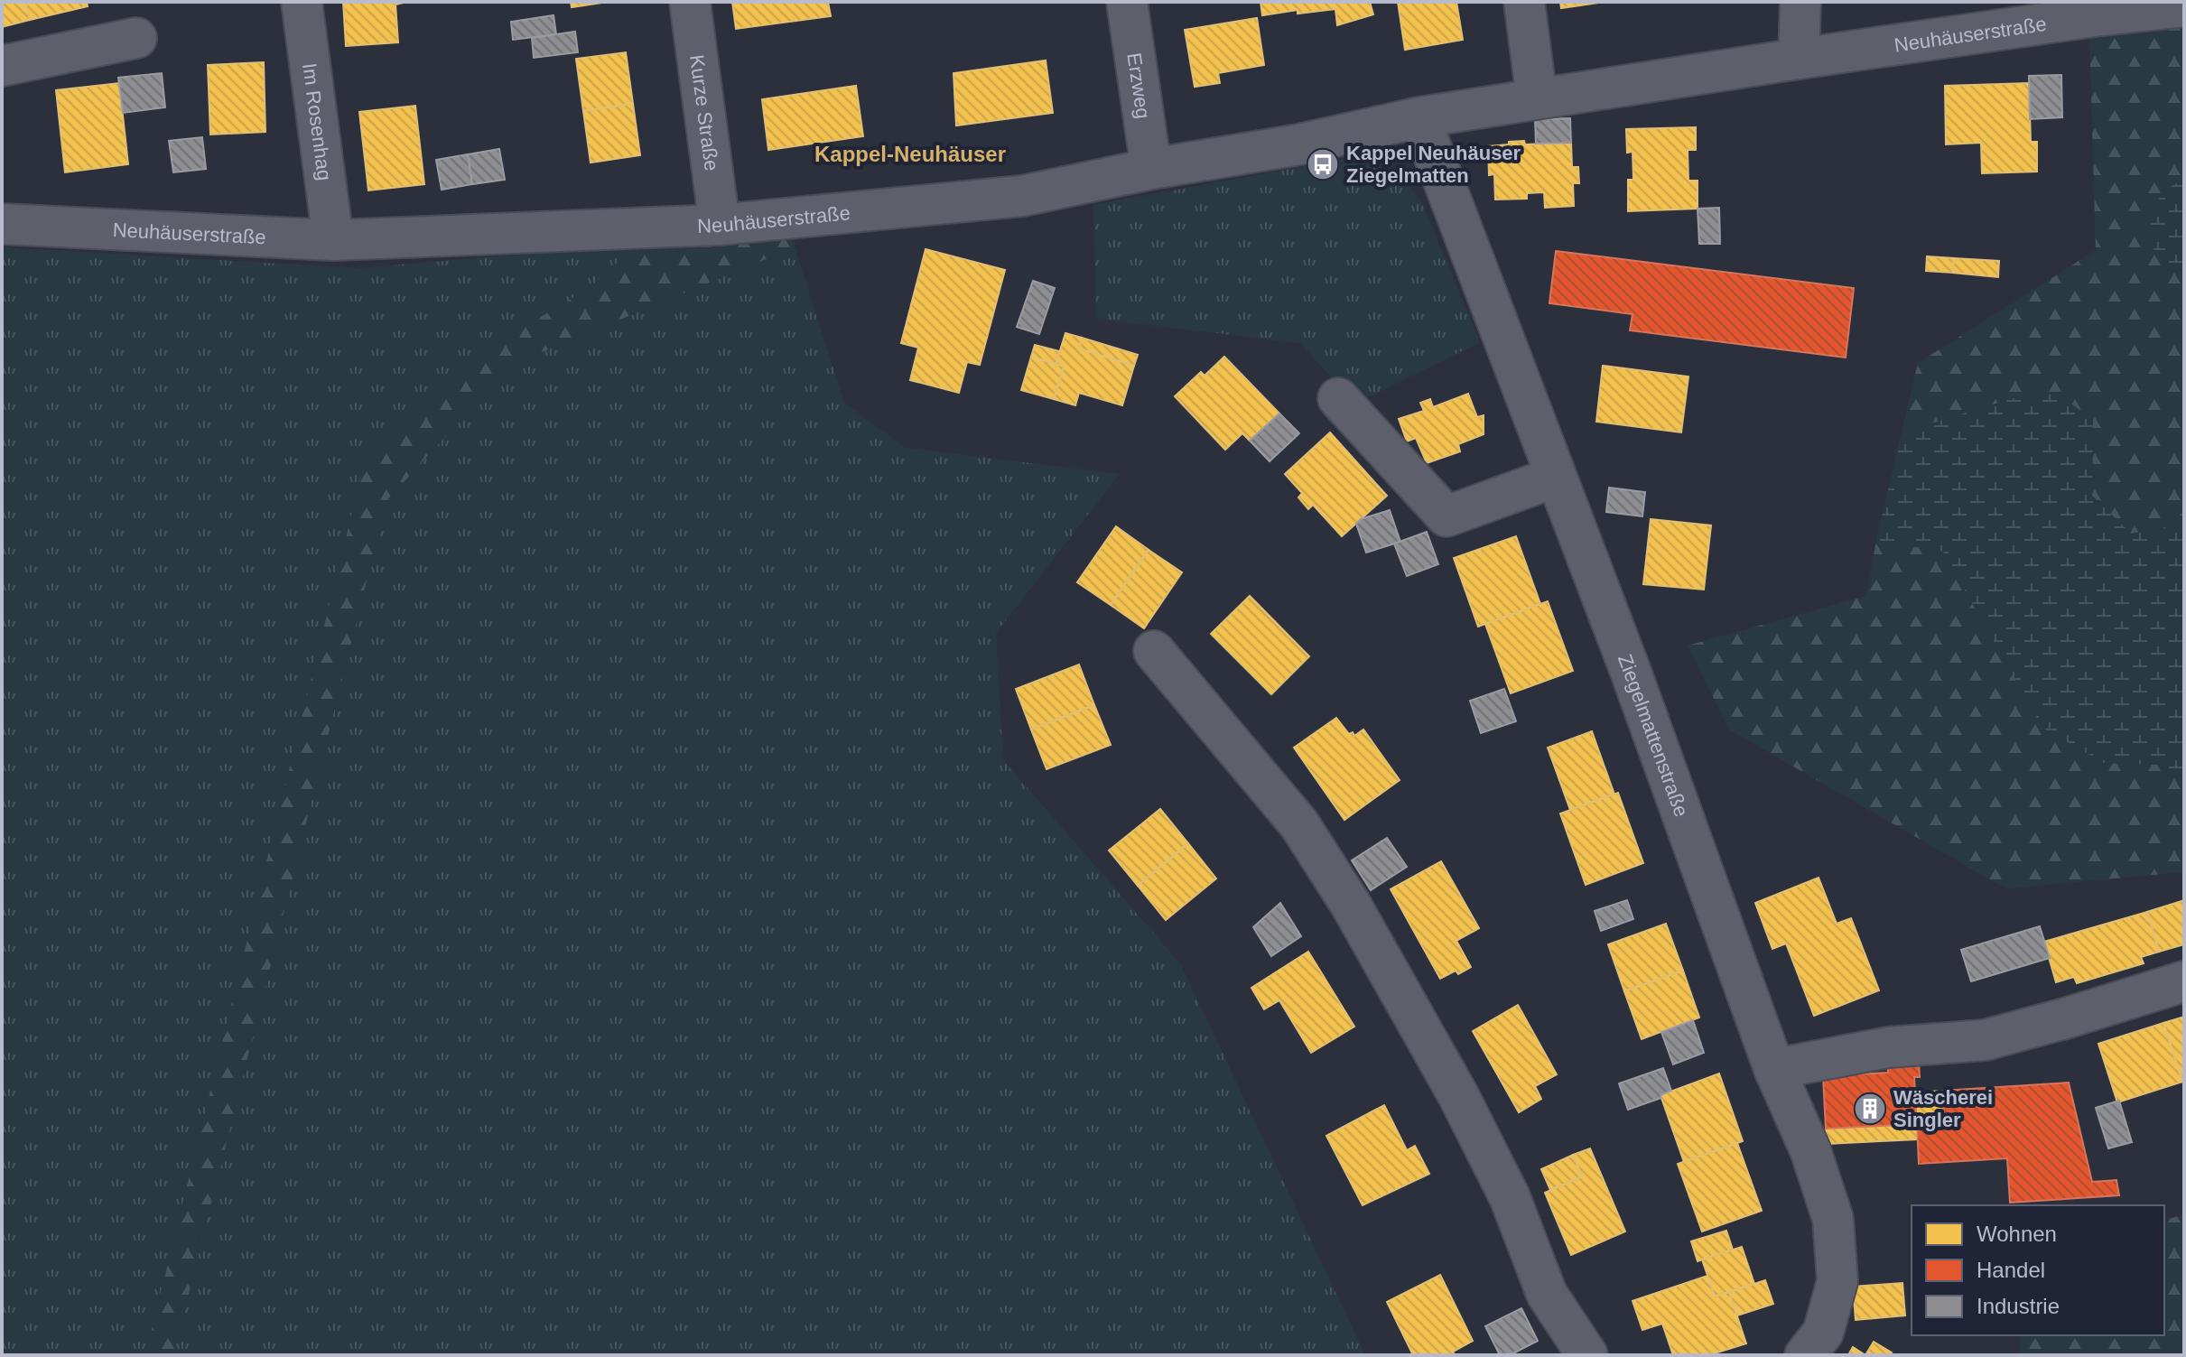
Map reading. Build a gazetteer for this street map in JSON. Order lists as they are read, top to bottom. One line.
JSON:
{"streets":{"street":["Neuhäuserstraße","Erzweg","Kurze Straße","Im Rosenhag","Ziegelmattenstraße"]},"crossings":[["Neuhäuserstraße","Erzweg"],["Neuhäuserstraße","Kurze Straße"],["Neuhäuserstraße","Im Rosenhag"],["Neuhäuserstraße","Ziegelmattenstraße"]],"districts":["Kappel-Neuhäuser"],"places":{"bus stop":["Kappel Neuhäuser Ziegelmatten"],"building":["Wäscherei Singler"]},"legend":["Wohnen","Handel","Industrie"]}
